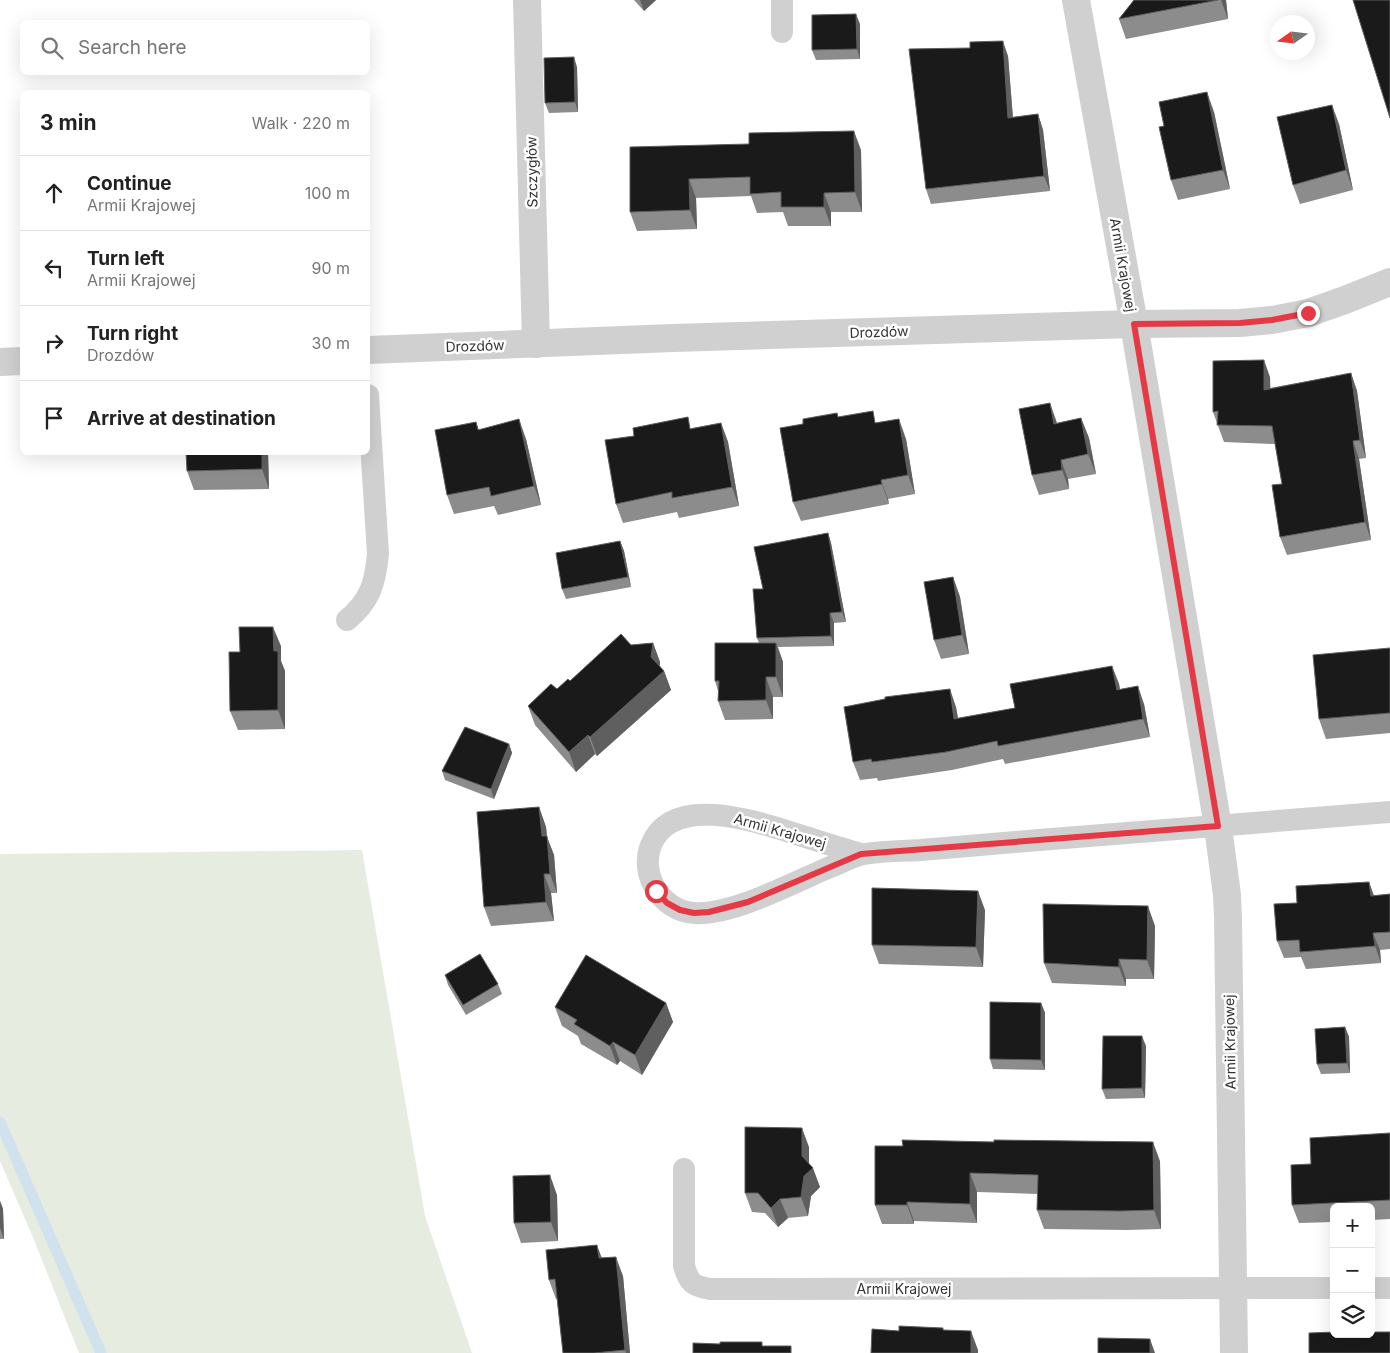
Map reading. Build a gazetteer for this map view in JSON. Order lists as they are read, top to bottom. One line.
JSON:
{"streets":{"street":["Szczygłów","Armii Krajowej","Drozdów"]},"crossings":[["Szczygłów","Drozdów"],["Armii Krajowej","Drozdów"]],"north":"left","page":{"search":"Search here","heading":["3 min","Walk · 220 m"],"list":[["Continue","Armii Krajowej","100 m"],["Turn left","Armii Krajowej","90 m"],["Turn right","Drozdów","30 m"],"Arrive at destination"],"map_buttons":["+","−"]}}
